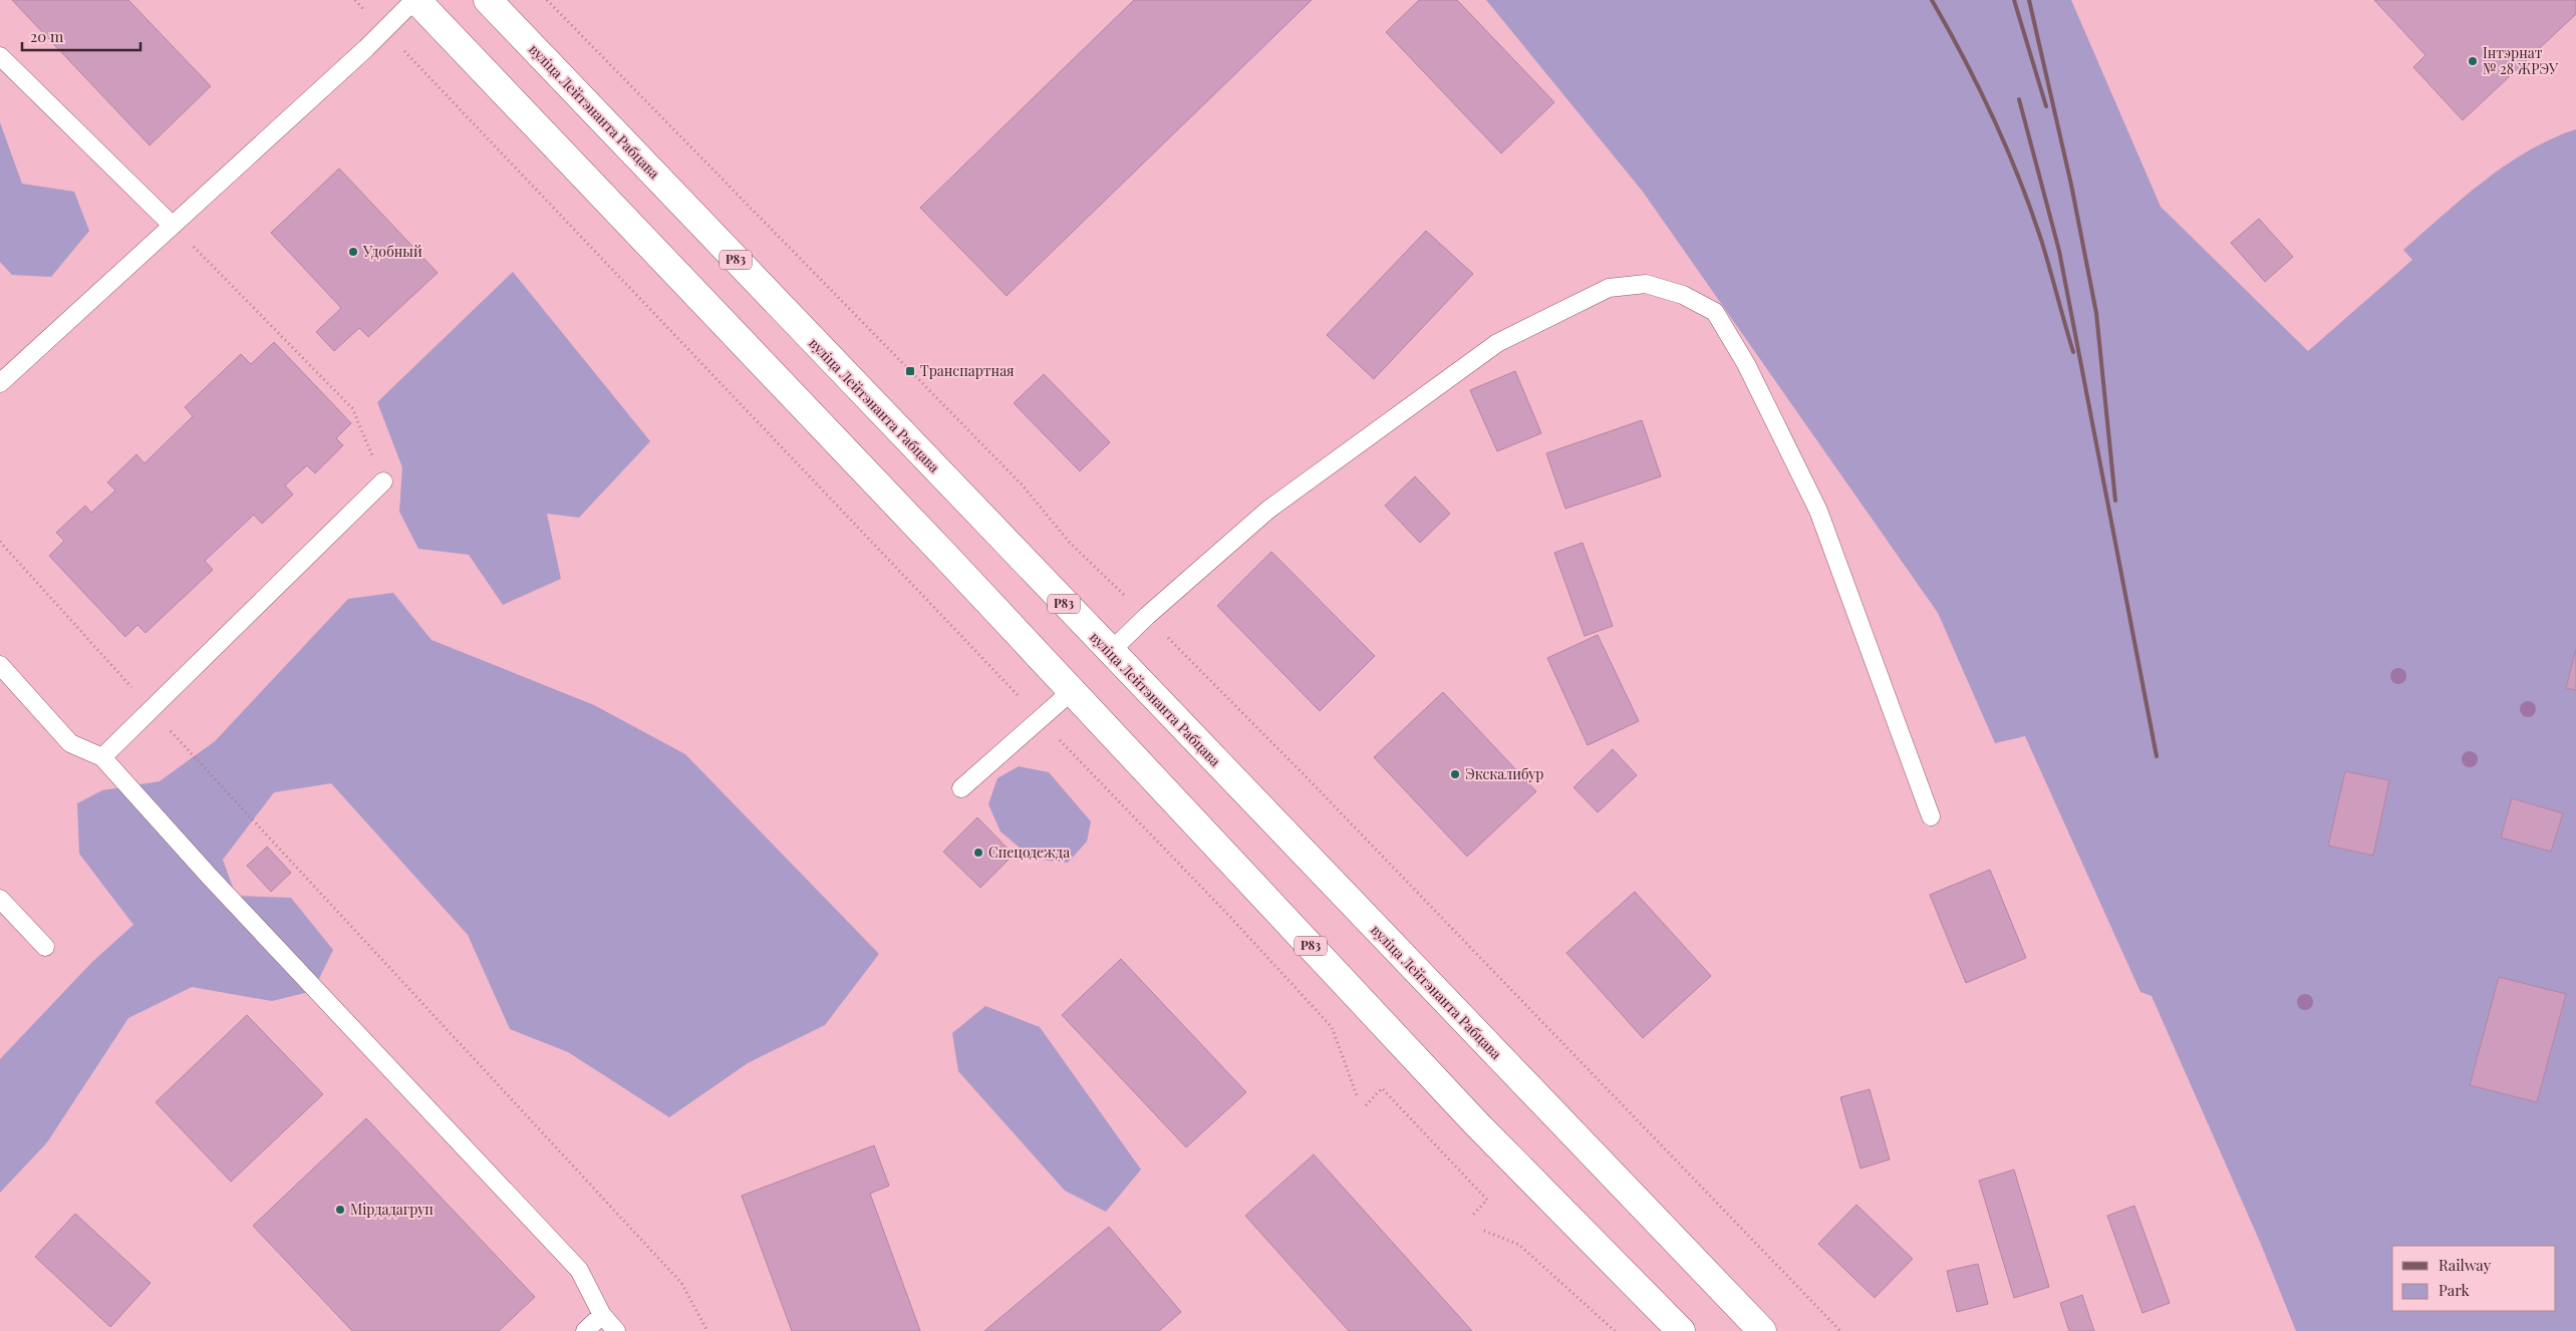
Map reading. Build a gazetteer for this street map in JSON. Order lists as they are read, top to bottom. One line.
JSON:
{"streets":{"highway":["вуліца Лейтэнанта Рабцава","Р83"]},"places":{"other":["Інтэрнат № 28 ЖРЭУ","Удобный","Экскалибур","Спецодежда","Мірдадагруп"],"transit":["Транспартная"]},"legend":["Railway","Park"],"scale_bar":"20 m"}
